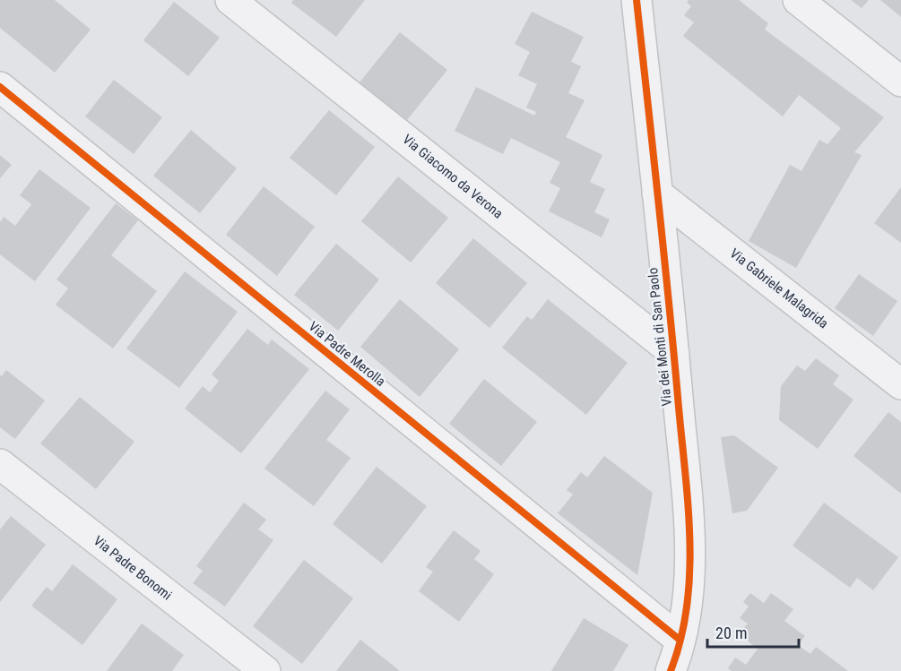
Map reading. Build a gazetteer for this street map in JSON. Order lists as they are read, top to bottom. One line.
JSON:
{"streets":{"street":["Via Giacomo da Verona","Via Gabriele Malagrida","Via dei Monti di San Paolo","Via Padre Merolla","Via Padre Bonomi"]},"crossings":[["Via Giacomo da Verona","Via dei Monti di San Paolo"],["Via Gabriele Malagrida","Via dei Monti di San Paolo"],["Via dei Monti di San Paolo","Via Padre Merolla"]],"scale_bar":"20 m"}
